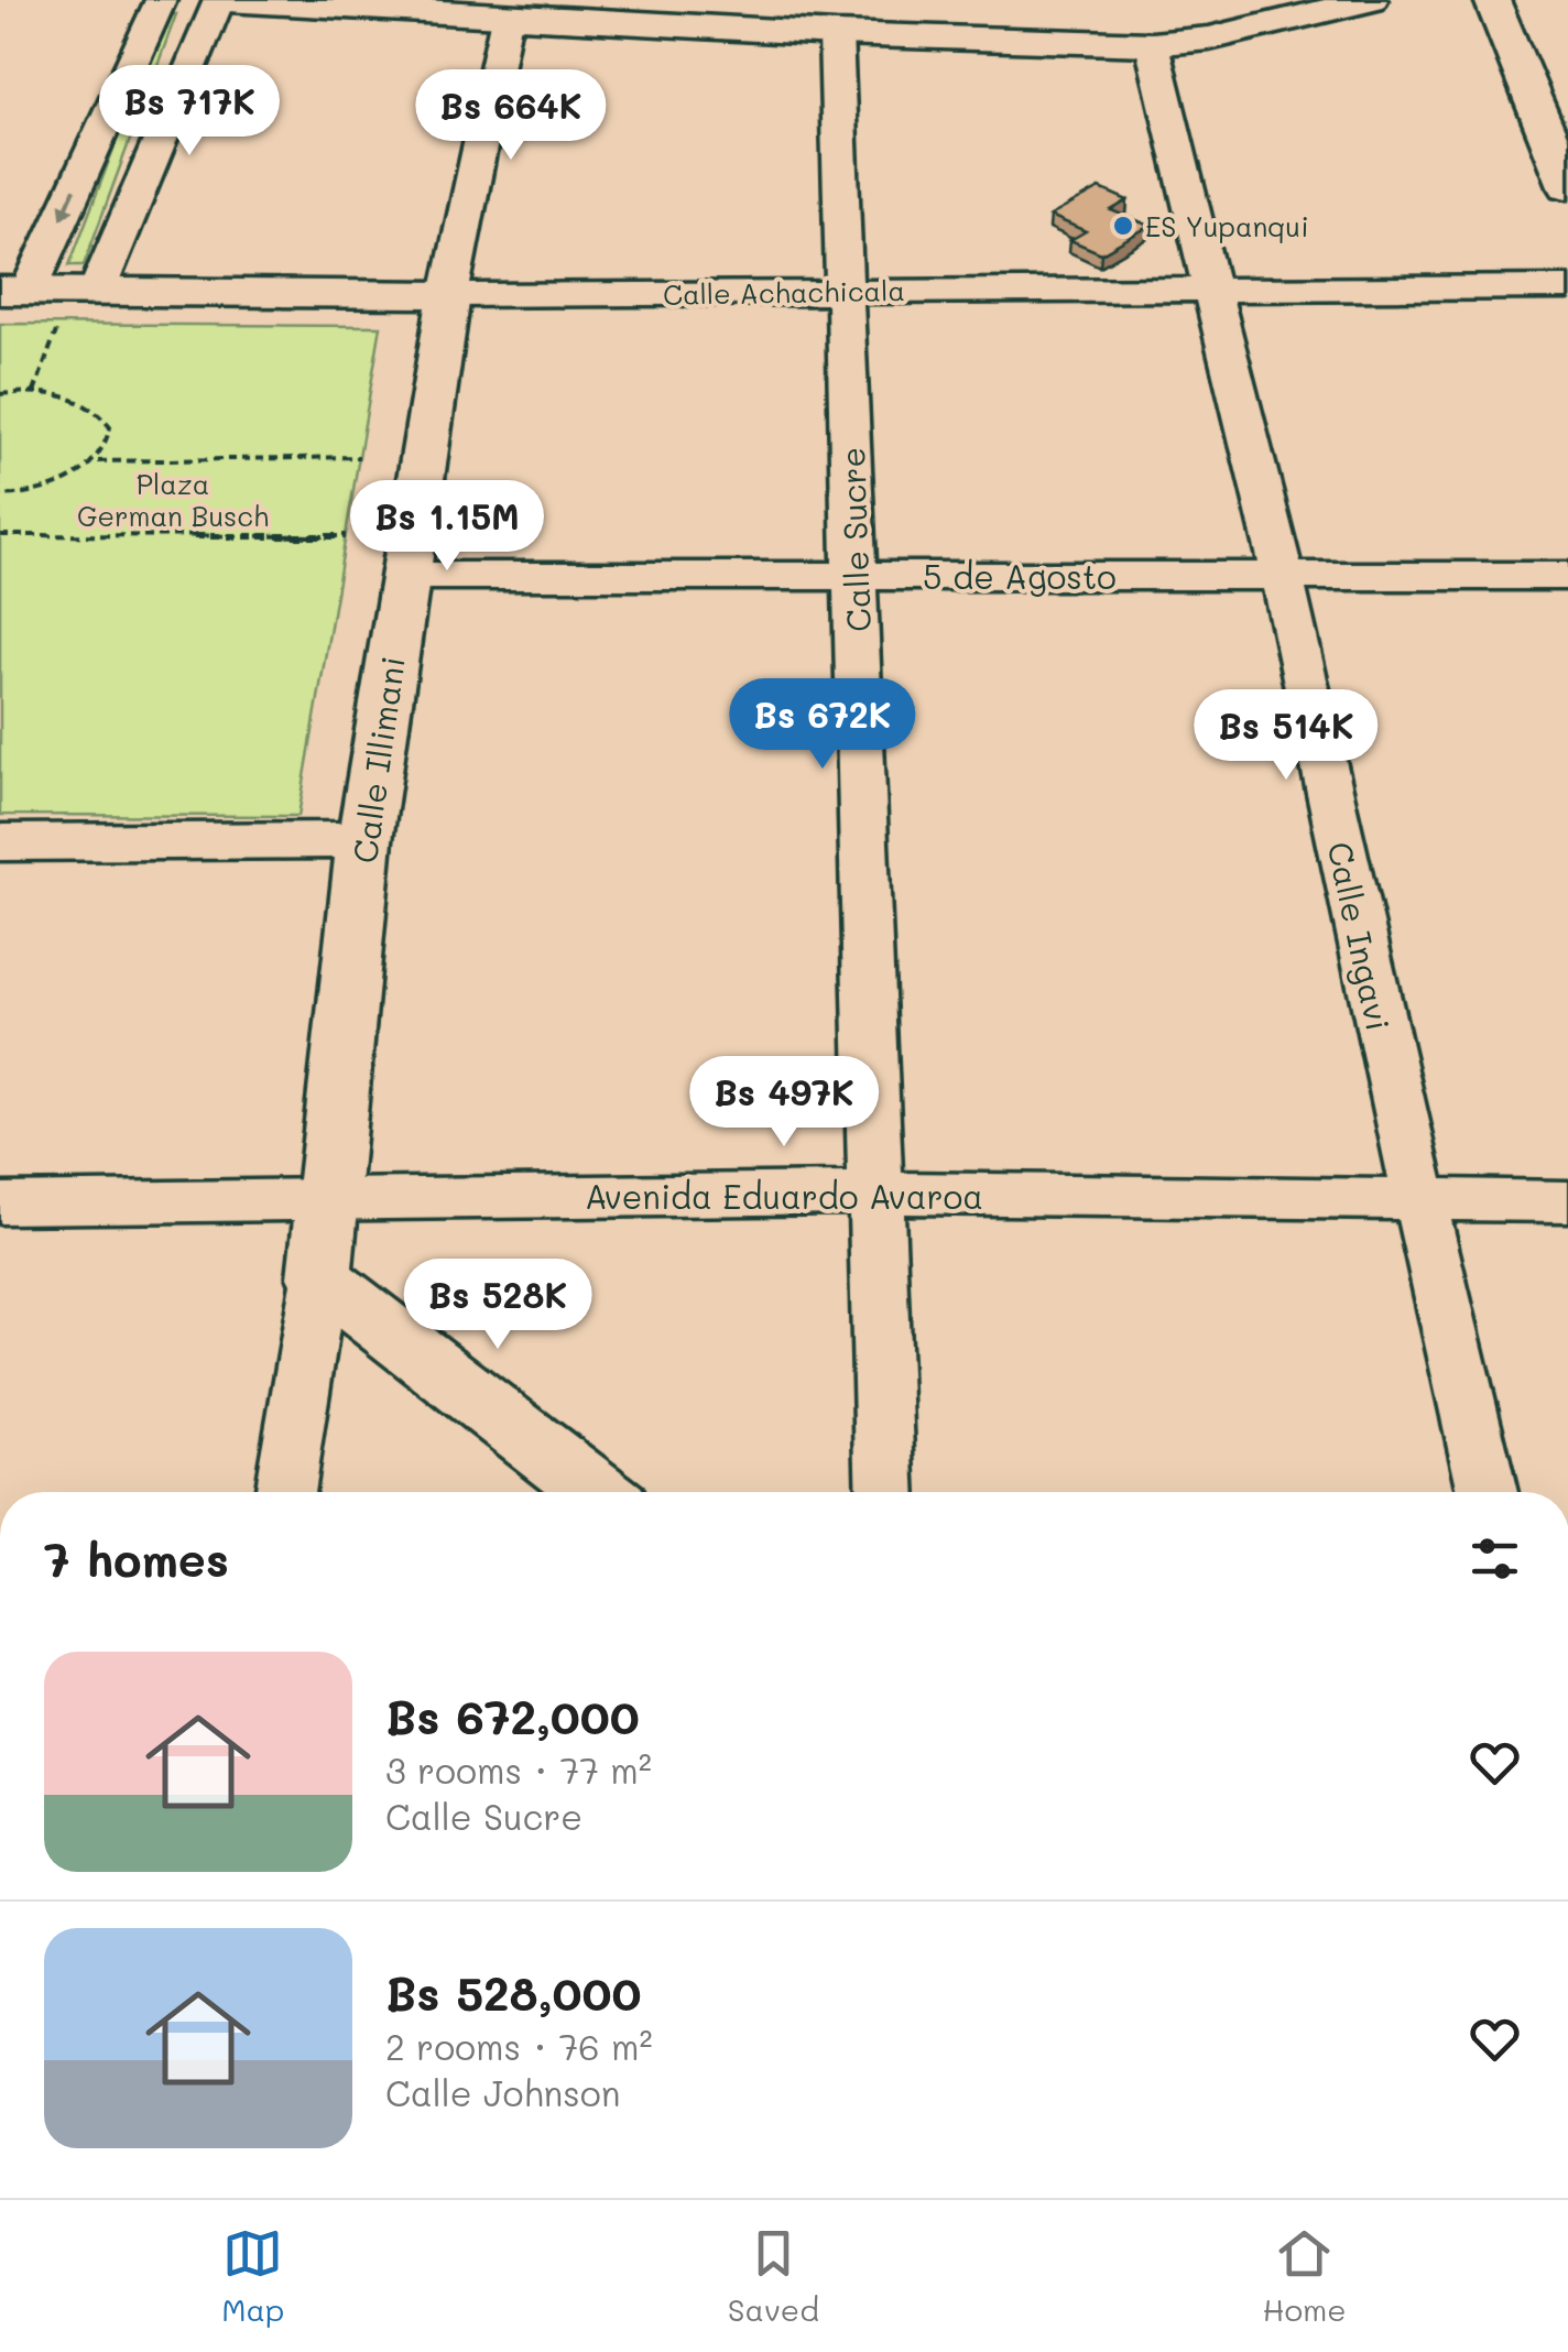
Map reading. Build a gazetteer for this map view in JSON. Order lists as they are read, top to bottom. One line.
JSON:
{"streets":{"street":["Calle Achachicala","Calle Sucre","5 de Agosto","Calle Illimani","Calle Ingavi","Avenida Eduardo Avaroa"]},"crossings":[["Calle Achachicala","Calle Sucre"],["Calle Achachicala","Calle Illimani"],["Calle Achachicala","Calle Ingavi"],["Calle Sucre","5 de Agosto"],["Calle Sucre","Avenida Eduardo Avaroa"],["5 de Agosto","Calle Illimani"],["5 de Agosto","Calle Ingavi"],["Calle Illimani","Avenida Eduardo Avaroa"],["Calle Ingavi","Avenida Eduardo Avaroa"]],"parks":["Plaza German Busch"],"places":["ES Yupanqui"],"page":{"price":["Bs 717K","Bs 664K","Bs 1.15M","Bs 672K","Bs 514K","Bs 497K","Bs 528K"],"heading":"7 homes","list":[{"name":"Bs 672,000","note":"3 rooms · 77 m² · Calle Sucre"},{"name":"Bs 528,000","note":"2 rooms · 76 m² · Calle Johnson"}],"tabs":["Map","Saved","Home"]}}
